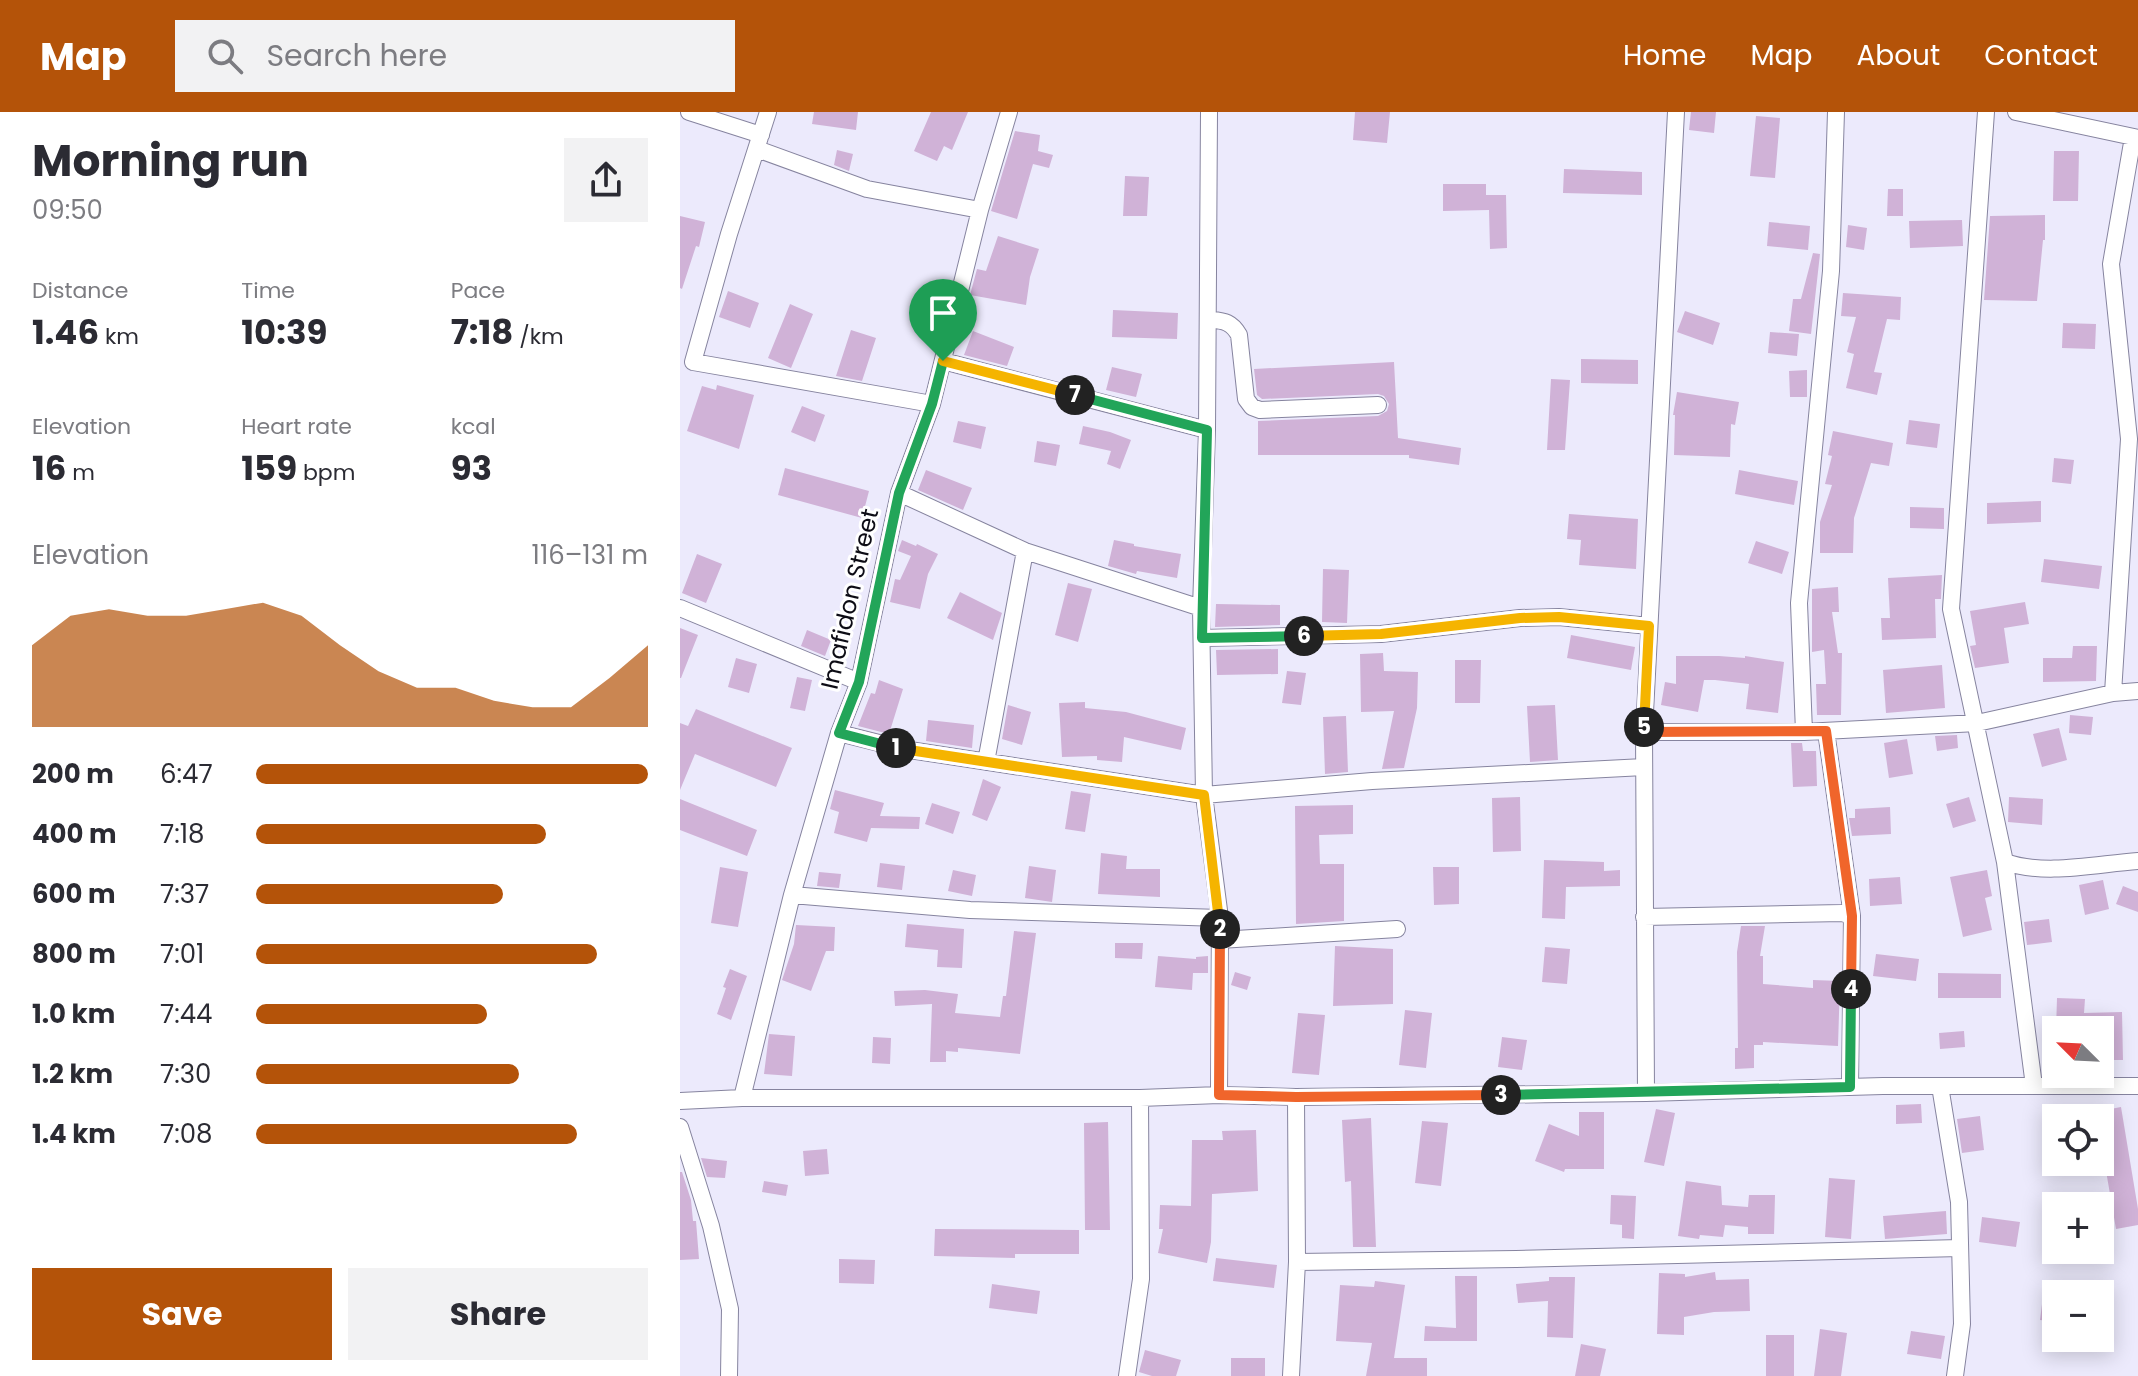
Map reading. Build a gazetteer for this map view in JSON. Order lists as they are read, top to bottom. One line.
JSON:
{"streets":{"street":["Imafidon Street"]},"north":"top left","page":{"header":"Map","search":"Search here","nav":["Home","Map","About","Contact"],"heading":["Morning run","09:50"],"stats":[["Distance","1.46 km"],["Time","10:39"],["Pace","7:18 /km"],["Elevation","16 m"],["Heart rate","159 bpm"],["kcal","93"]],"pins":["7","6","5","1","2","4","3"],"chart":["Elevation","116–131 m"],"list":[{"name":"200 m","note":"6:47"},{"name":"400 m","note":"7:18"},{"name":"600 m","note":"7:37"},{"name":"800 m","note":"7:01"},{"name":"1.0 km","note":"7:44"},{"name":"1.2 km","note":"7:30"},{"name":"1.4 km","note":"7:08"}],"map_buttons":["+","−"],"buttons":["Save","Share"]}}
